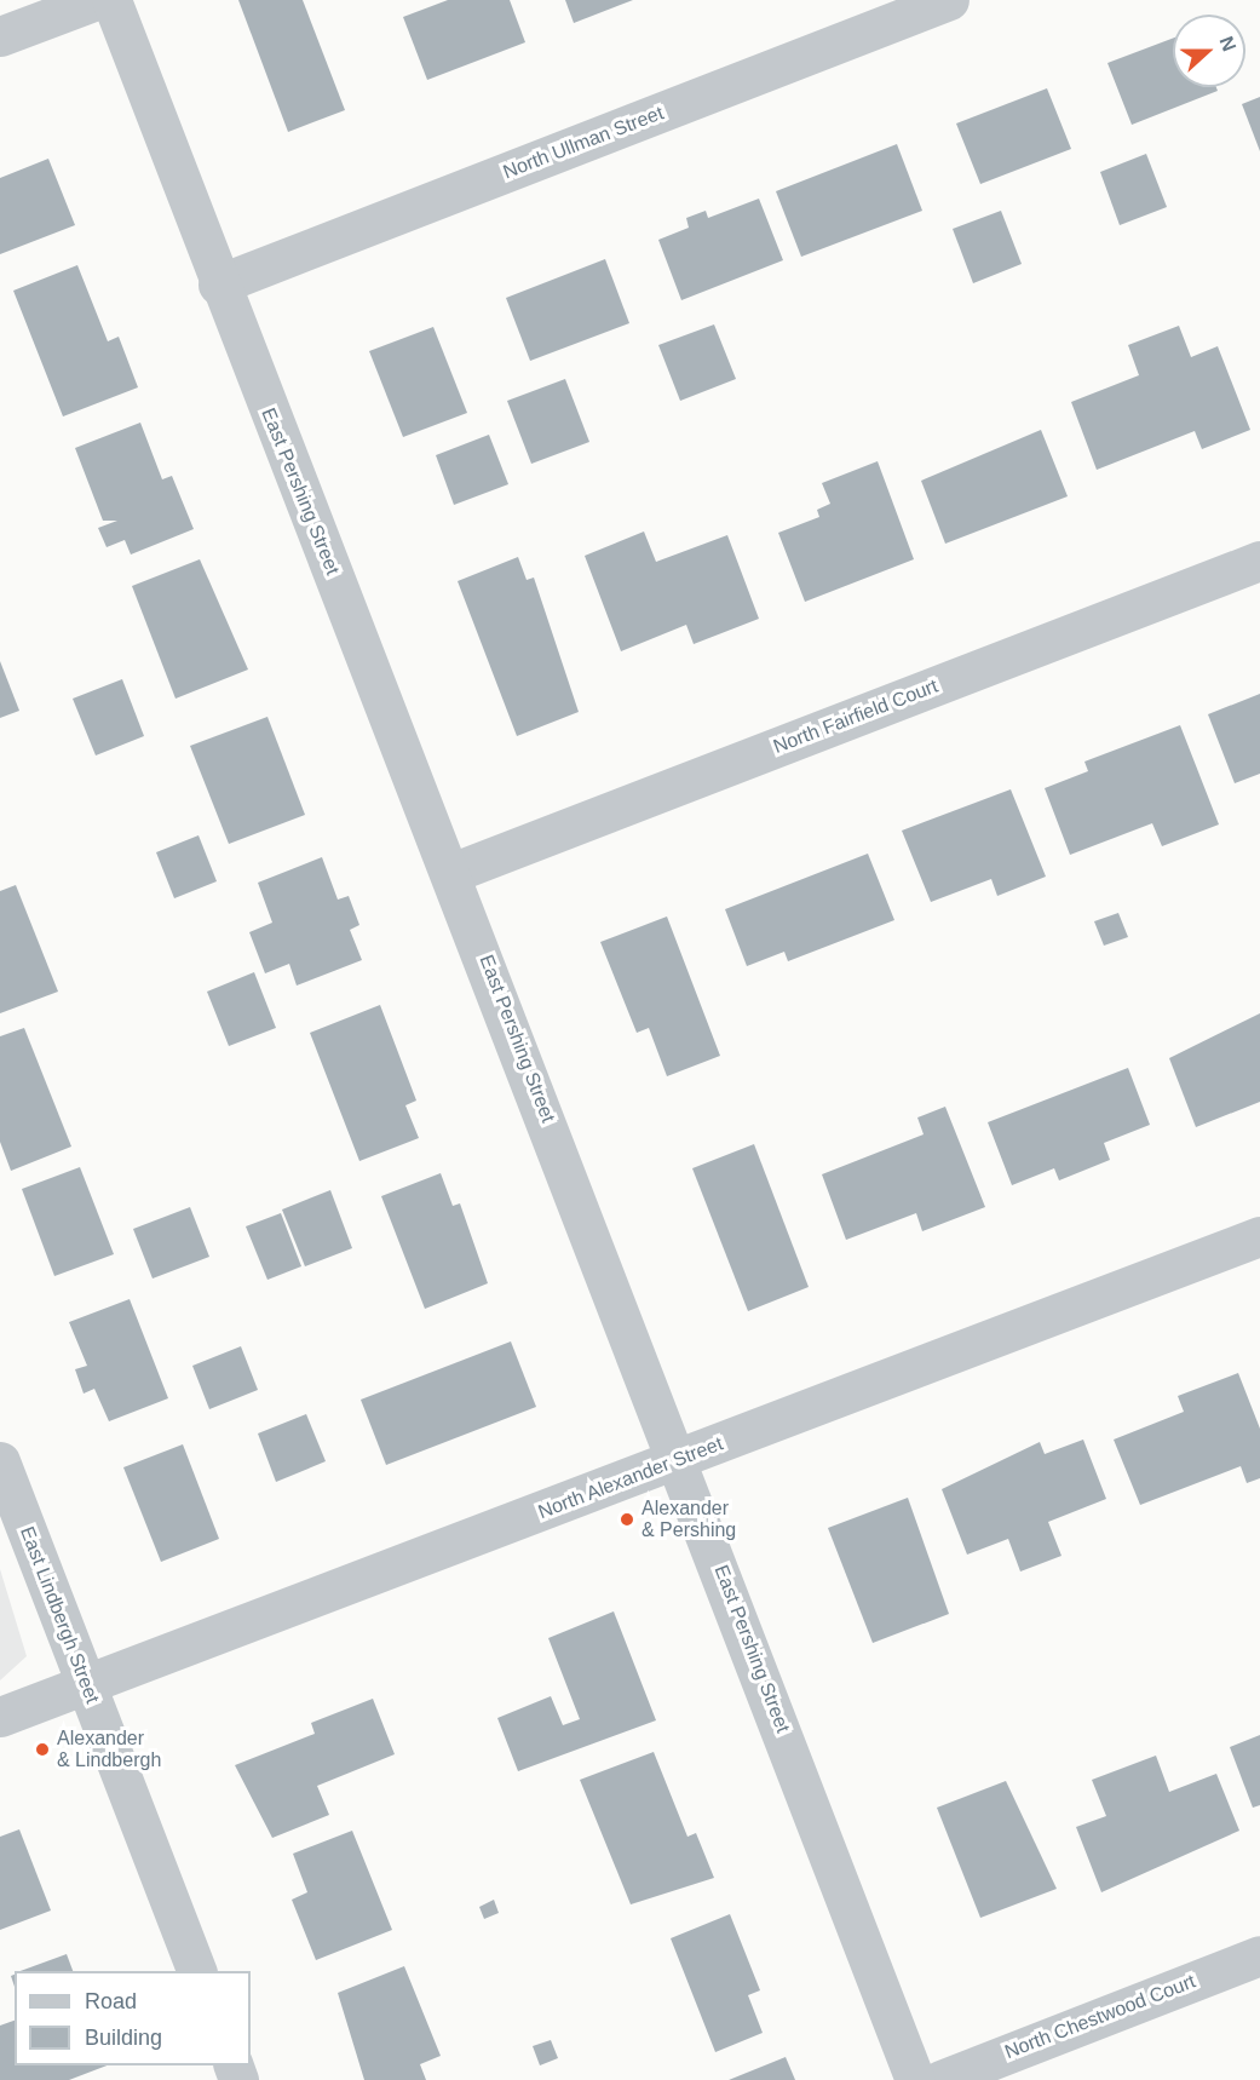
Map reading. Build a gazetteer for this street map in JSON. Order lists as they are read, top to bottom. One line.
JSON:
{"streets":{"street":["North Ullman Street","East Pershing Street","North Fairfield Court","North Alexander Street","East Lindbergh Street","North Chestwood Court"]},"crossings":[["North Ullman Street","East Pershing Street"],["East Pershing Street","North Fairfield Court"],["East Pershing Street","North Alexander Street"],["North Alexander Street","East Lindbergh Street"]],"places":["Alexander & Pershing","Alexander & Lindbergh"],"legend":["Road","Building"],"north":"right"}
